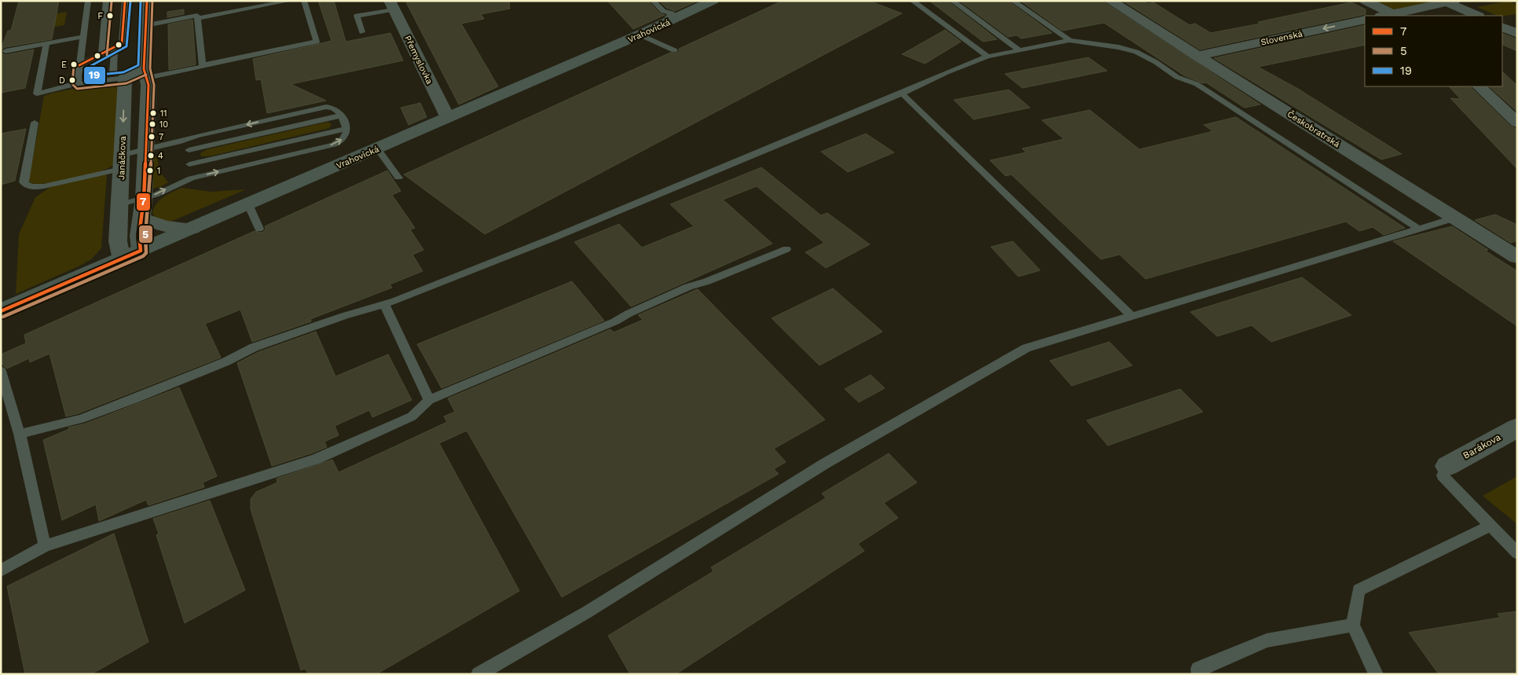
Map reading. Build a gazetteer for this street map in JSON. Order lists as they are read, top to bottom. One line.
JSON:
{"streets":{"street":["Vrahovická","Slovenská","Přemyslovka","Českobratrská","Janáčkova","Barákova"]},"crossings":[["Vrahovická","Přemyslovka"],["Vrahovická","Janáčkova"],["Slovenská","Českobratrská"]],"one_way":["Slovenská"],"places":["F","E","D","11","10","7","4","1"],"lines":["transit line 7","transit line 5","transit line 19"],"legend":["7","5","19"]}
